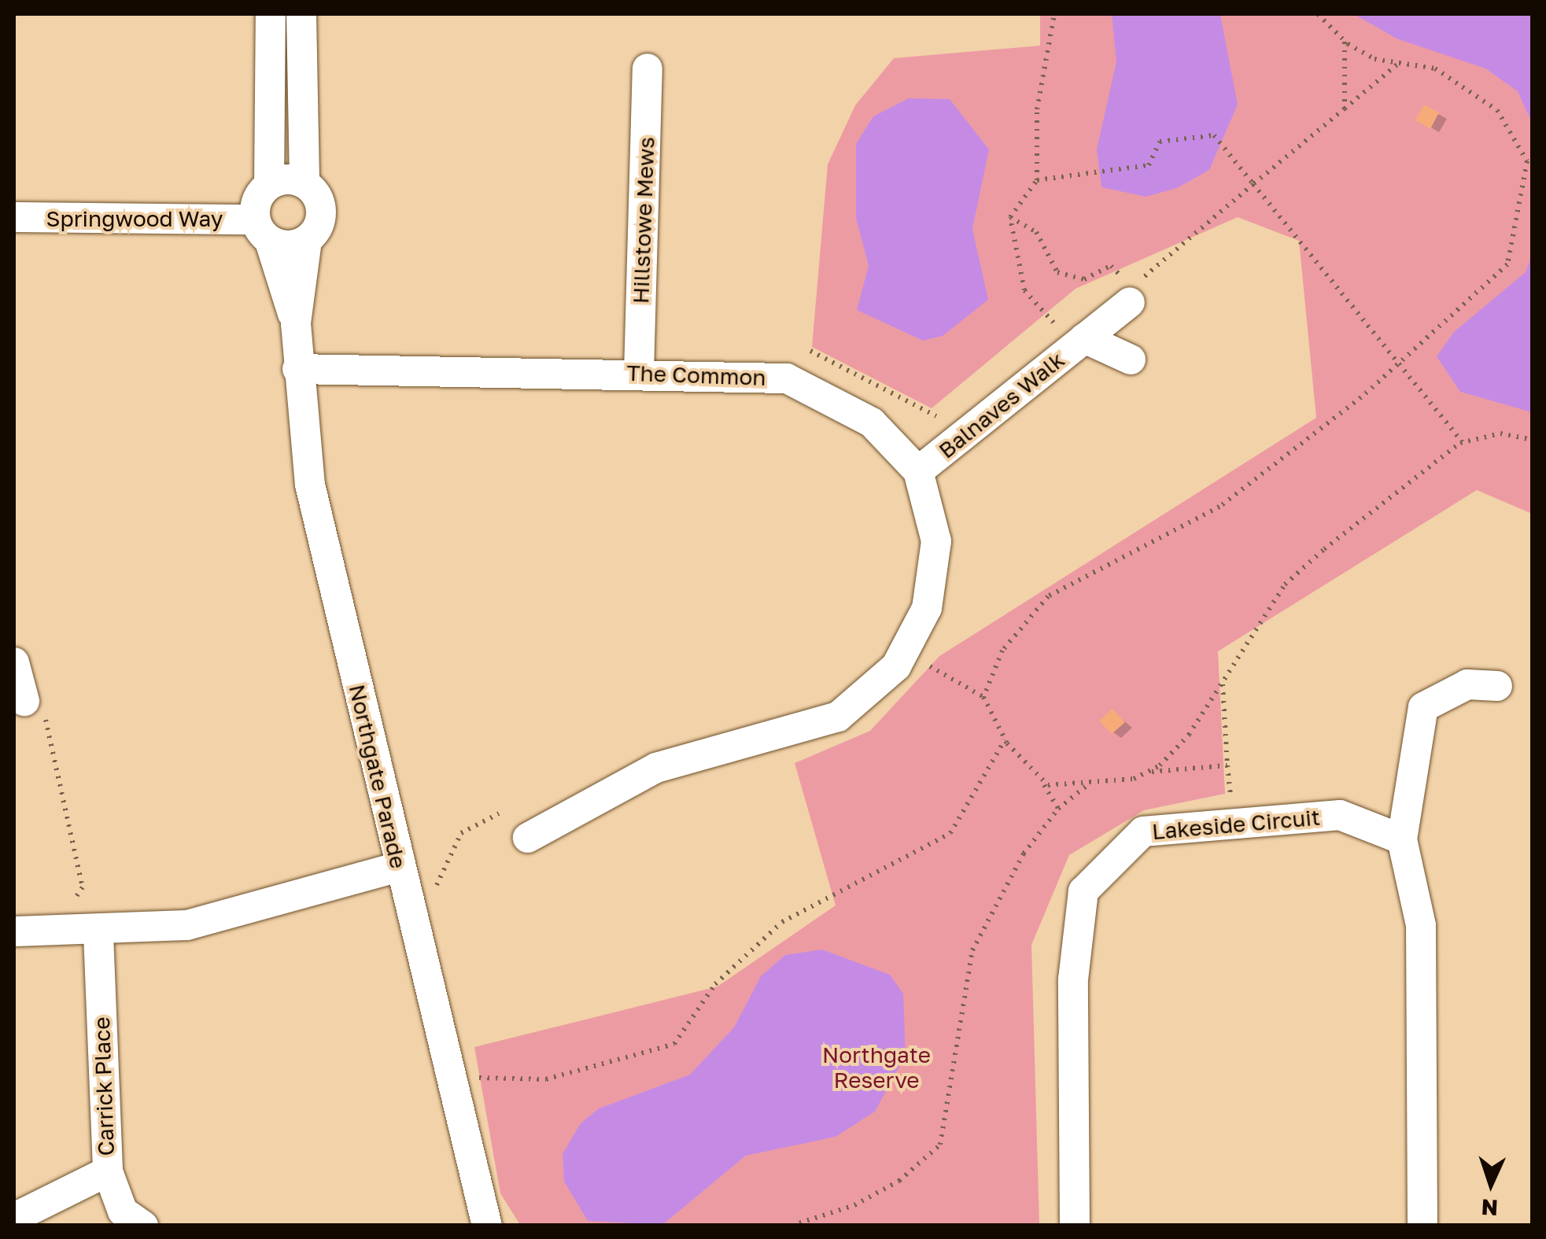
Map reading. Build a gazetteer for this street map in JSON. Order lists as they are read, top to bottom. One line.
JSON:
{"streets":{"street":["Springwood Way","Hillstowe Mews","The Common","Balnaves Walk","Northgate Parade","Lakeside Circuit","Carrick Place"]},"crossings":[["Springwood Way","Northgate Parade"],["Hillstowe Mews","The Common"],["The Common","Balnaves Walk"],["The Common","Northgate Parade"]],"parks":["Northgate Reserve"],"north":"bottom"}
